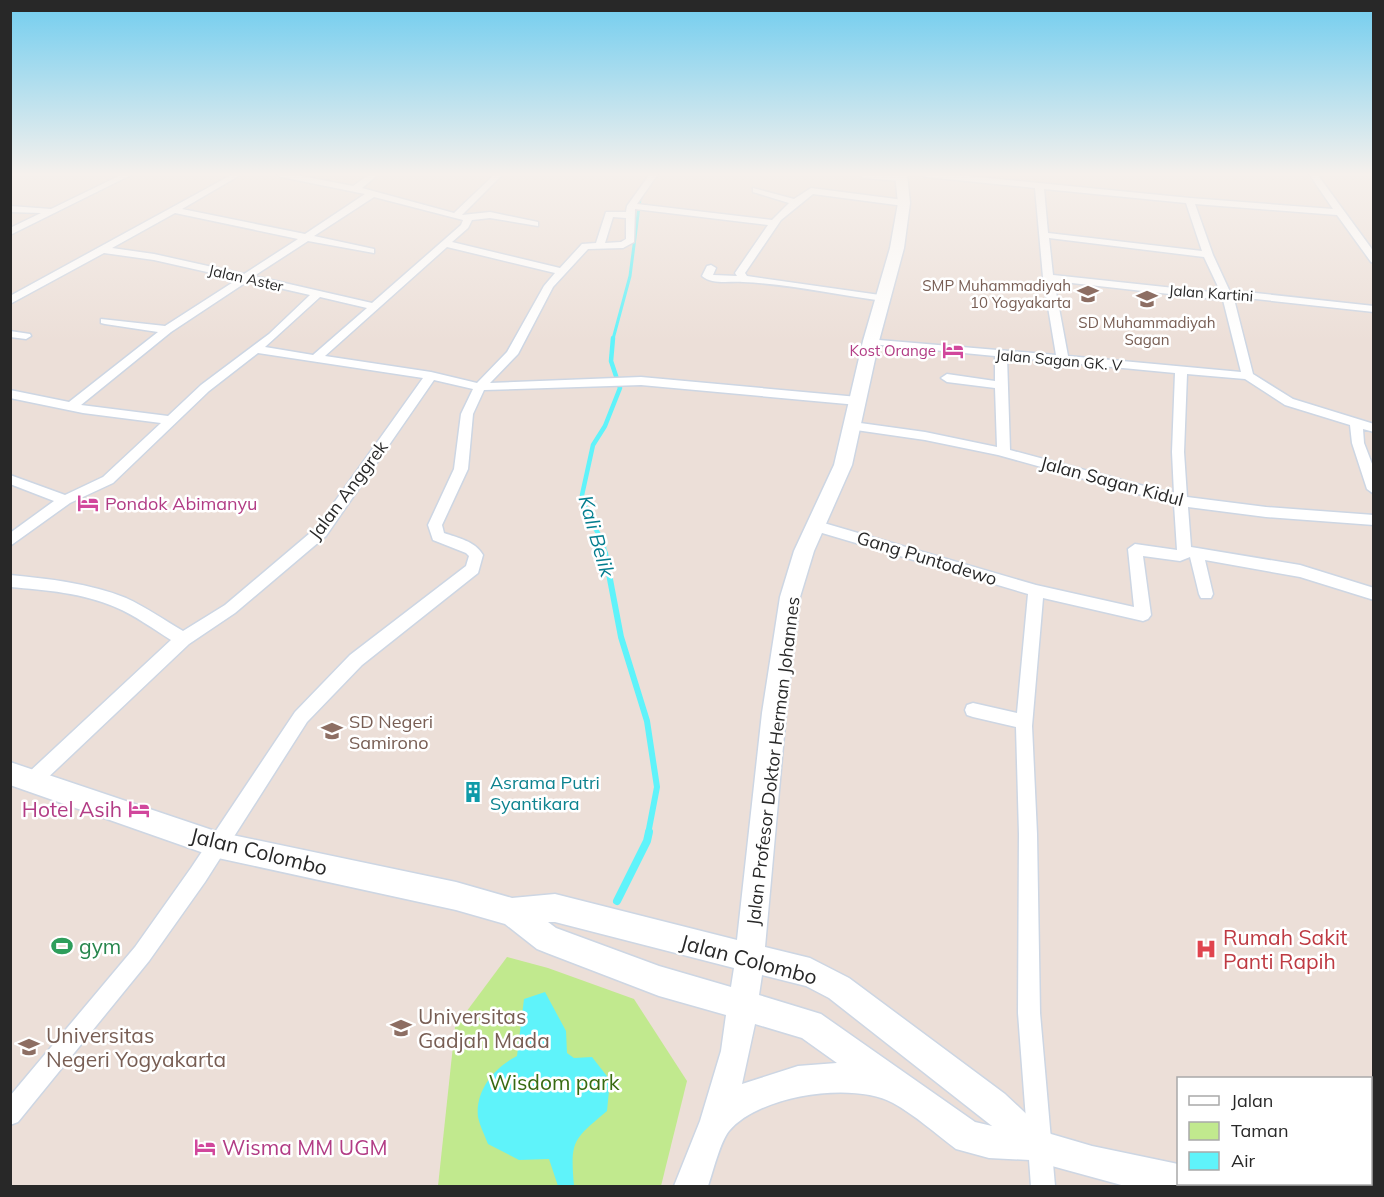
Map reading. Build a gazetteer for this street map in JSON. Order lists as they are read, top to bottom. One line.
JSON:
{"streets":{"main road":["Jalan Profesor Doktor Herman Johannes","Jalan Colombo"],"street":["Jalan Aster","Jalan Kartini","Jalan Sagan GK. V","Jalan Sagan Kidul","Jalan Anggrek","Gang Puntodewo"]},"crossings":[["Jalan Sagan GK. V","Jalan Profesor Doktor Herman Johannes"],["Jalan Sagan Kidul","Jalan Profesor Doktor Herman Johannes"],["Jalan Anggrek","Jalan Colombo"],["Gang Puntodewo","Jalan Profesor Doktor Herman Johannes"],["Jalan Profesor Doktor Herman Johannes","Jalan Colombo"]],"water":["Kali Belik"],"parks":["Wisdom park"],"places":{"school or university":["SMP Muhammadiyah 10 Yogyakarta","SD Muhammadiyah Sagan","SD Negeri Samirono","Universitas Gadjah Mada","Universitas Negeri Yogyakarta"],"hotel":["Kost Orange","Pondok Abimanyu","Hotel Asih","Wisma MM UGM"],"building":["Asrama Putri Syantikara"],"sports":["gym"],"hospital":["Rumah Sakit Panti Rapih"]},"legend":["Jalan","Taman","Air"]}
